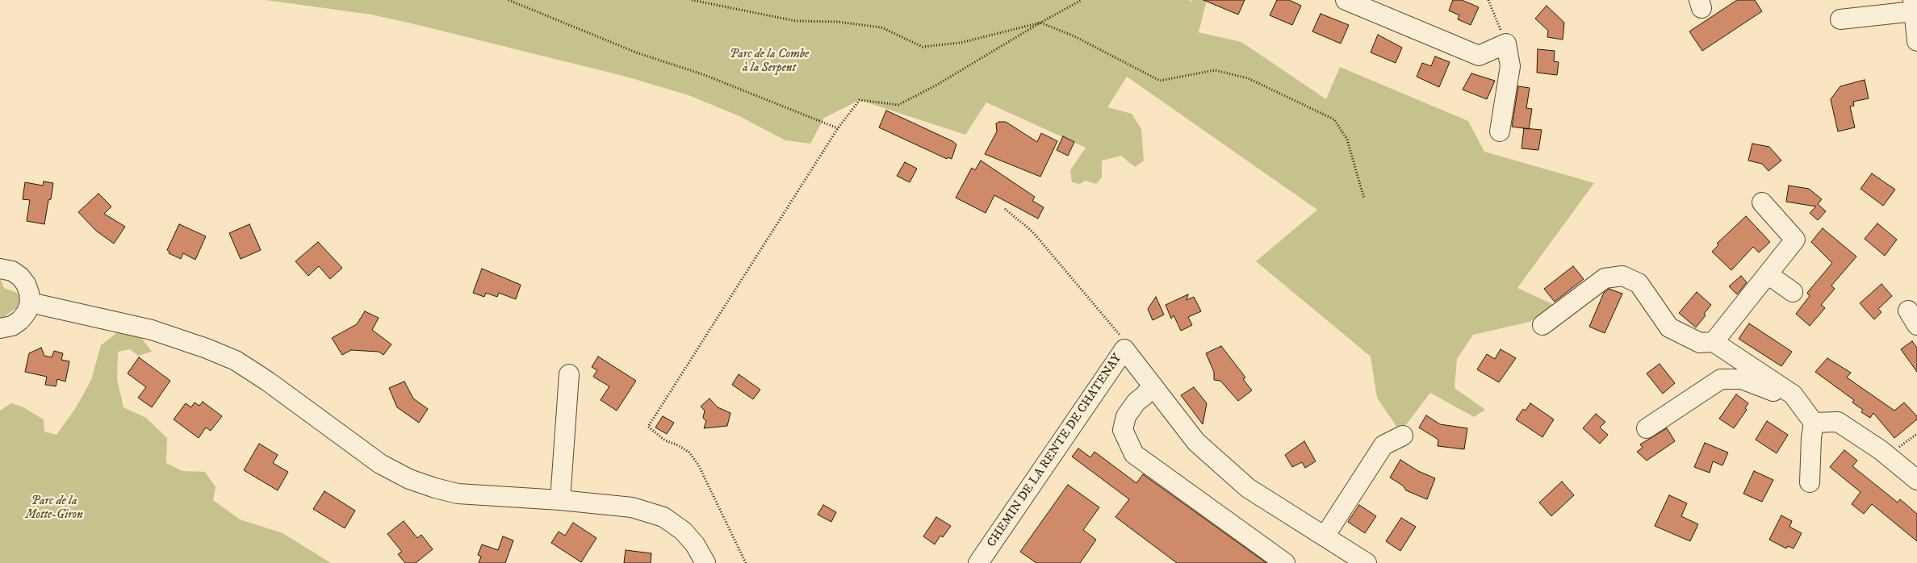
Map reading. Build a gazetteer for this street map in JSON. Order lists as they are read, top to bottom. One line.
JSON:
{"streets":{"street":["CHEMIN DE LA RENTE DE CHATENAY"]},"parks":["Parc de la Combe à la Serpent","Parc de la Motte-Giron"]}
